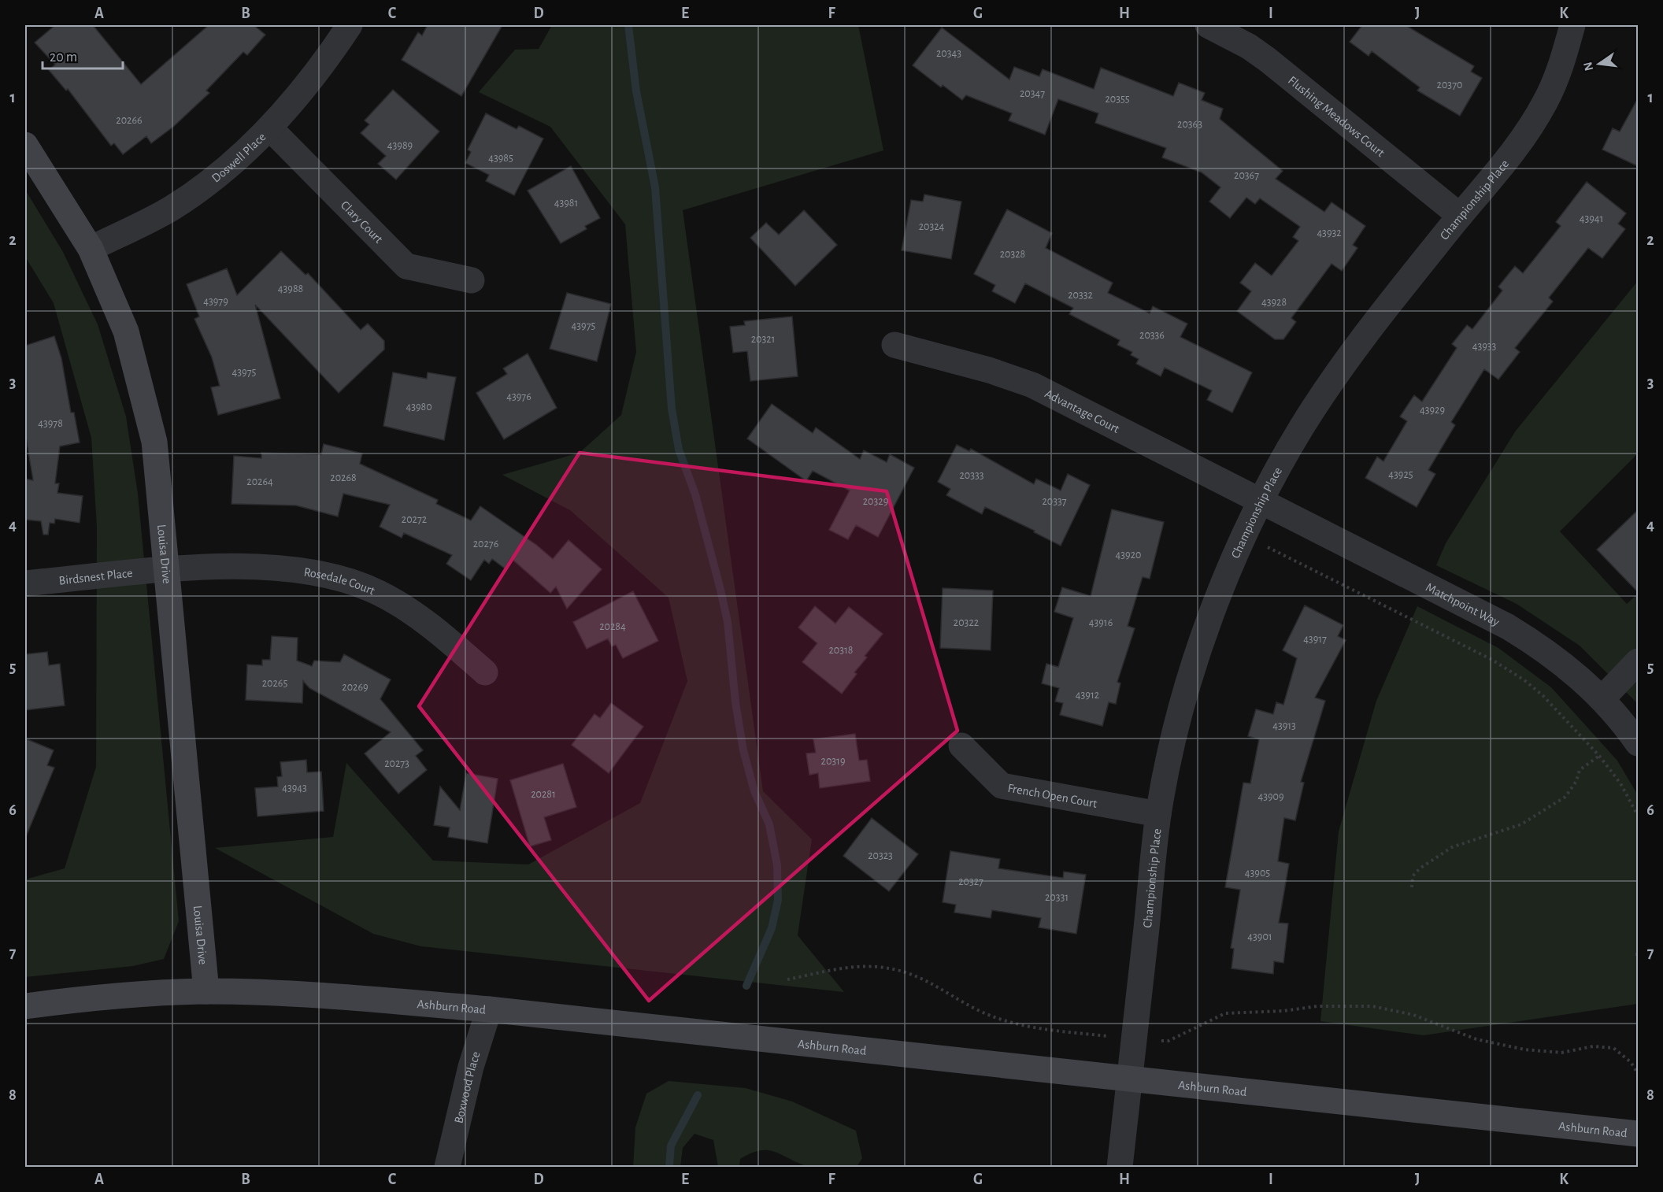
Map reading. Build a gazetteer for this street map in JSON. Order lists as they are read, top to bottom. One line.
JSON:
{"streets":{"street":["Flushing Meadows Court","Doswell Place","Championship Place","Clary Court","Advantage Court","Louisa Drive","Birdsnest Place","Rosedale Court","Matchpoint Way","French Open Court","Ashburn Road","Boxwood Place"]},"crossings":[["Flushing Meadows Court","Championship Place"],["Doswell Place","Clary Court"],["Doswell Place","Louisa Drive"],["Championship Place","Advantage Court"],["Championship Place","Matchpoint Way"],["Championship Place","French Open Court"],["Championship Place","Ashburn Road"],["Advantage Court","Matchpoint Way"],["Louisa Drive","Birdsnest Place"],["Louisa Drive","Rosedale Court"],["Louisa Drive","Ashburn Road"],["Birdsnest Place","Rosedale Court"],["Ashburn Road","Boxwood Place"]],"house_numbers":["20343","20370","20347","20355","20266","20363","43989","43985","20367","43981","43941","20324","43932","20328","43988","20332","43979","43928","43975","20336","20321","43933","43975","43976","43980","43929","43978","43925","20333","20268","20264","20329","20337","20272","20276","43920","20322","43916","20284","43917","20318","20265","20269","43912","43913","20319","20273","43943","20281","43909","20323","43905","20327","20331","43901"],"scale_bar":"20 m","north":"left","grid":{"columns":["A","B","C","D","E","F","G","H","I","J","K"],"rows":["1","2","3","4","5","6","7","8"]}}
